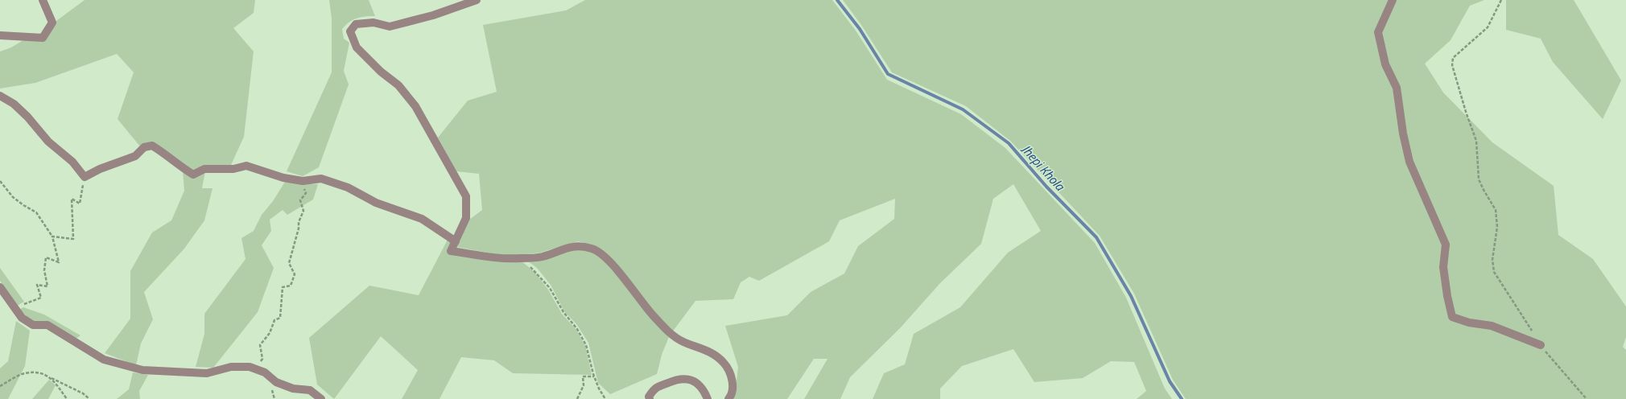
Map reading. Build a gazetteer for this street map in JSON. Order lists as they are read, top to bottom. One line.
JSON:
{"water":["Jhepi Khola"]}
